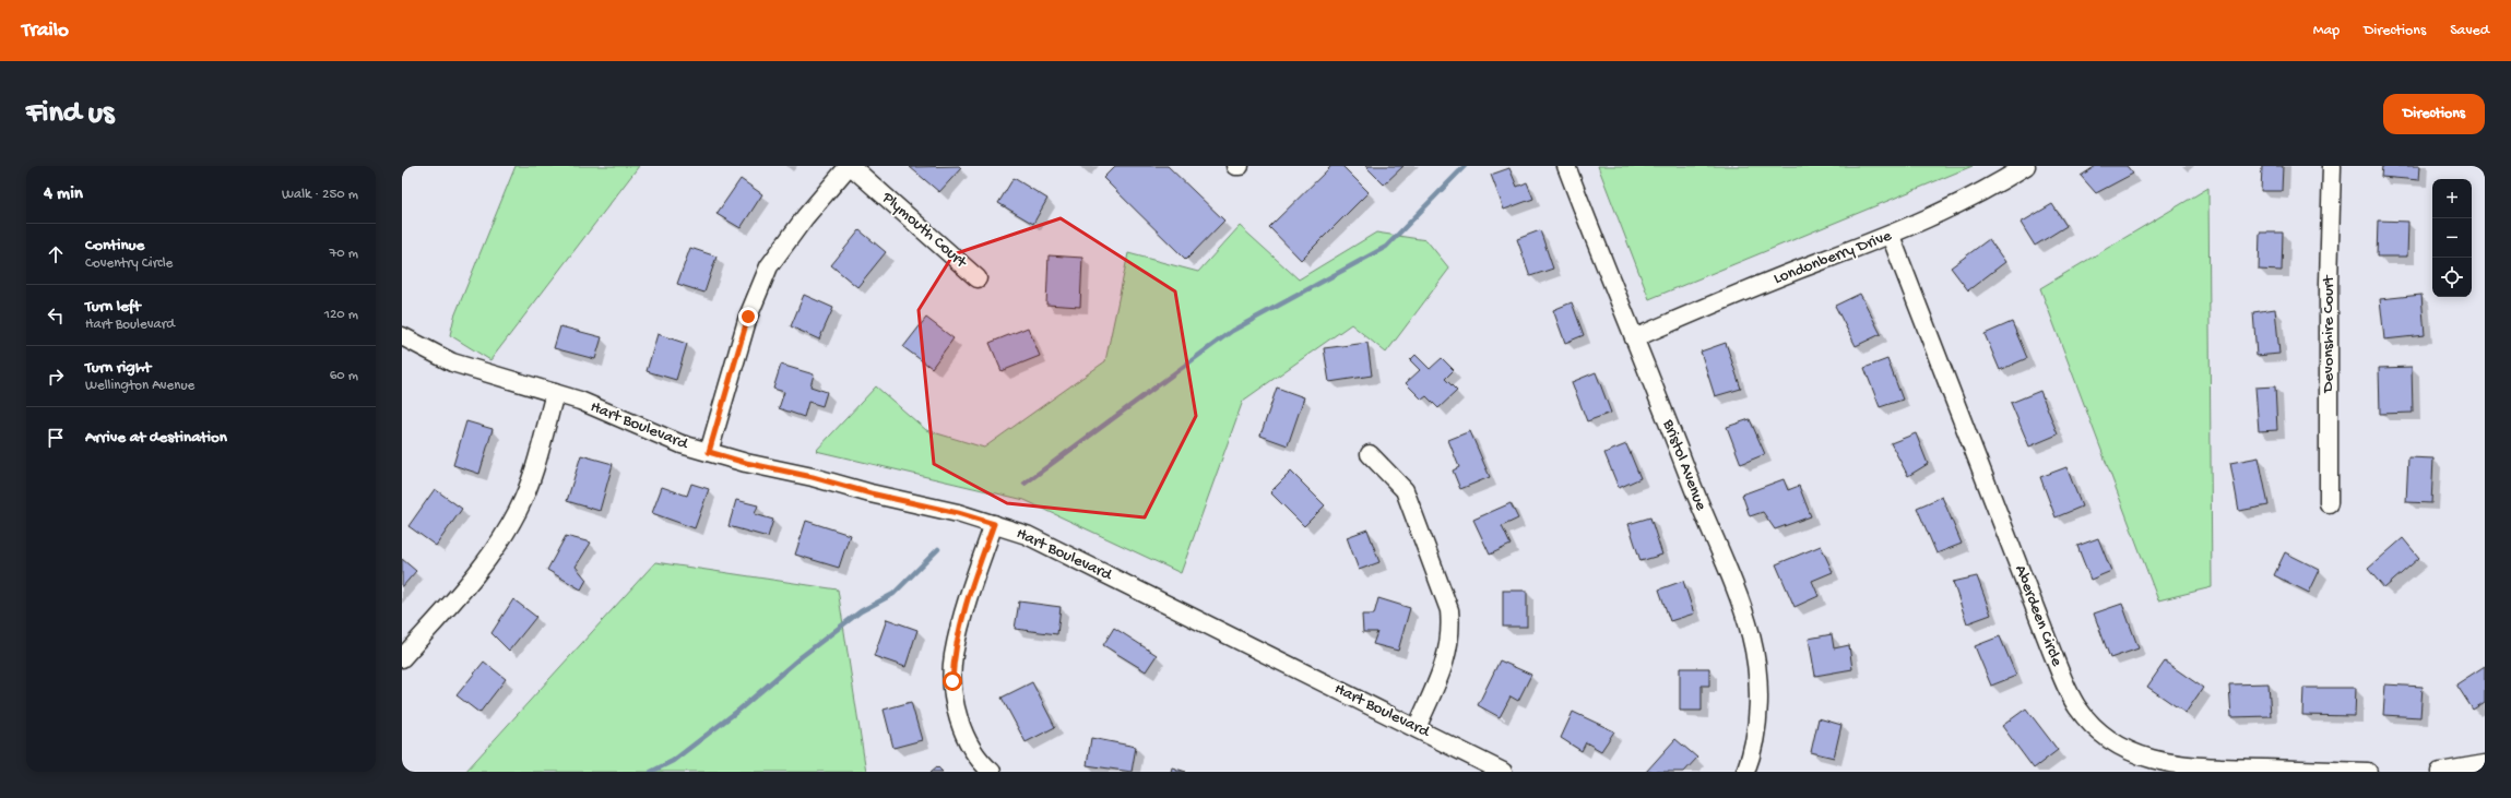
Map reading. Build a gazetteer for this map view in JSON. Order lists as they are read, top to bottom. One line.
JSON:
{"streets":{"street":["Plymouth Court","Londonberry Drive","Devonshire Court","Hart Boulevard","Bristol Avenue","Aberdeen Circle"]},"crossings":[["Londonberry Drive","Bristol Avenue"],["Londonberry Drive","Aberdeen Circle"]],"page":{"header":"Trailo","nav":["Map","Directions","Saved"],"buttons":"Directions","title":"Find us","heading":["4 min","Walk · 250 m"],"map_buttons":["+","−"],"list":[["Continue","Coventry Circle","70 m"],["Turn left","Hart Boulevard","120 m"],["Turn right","Wellington Avenue","60 m"],"Arrive at destination"]}}
